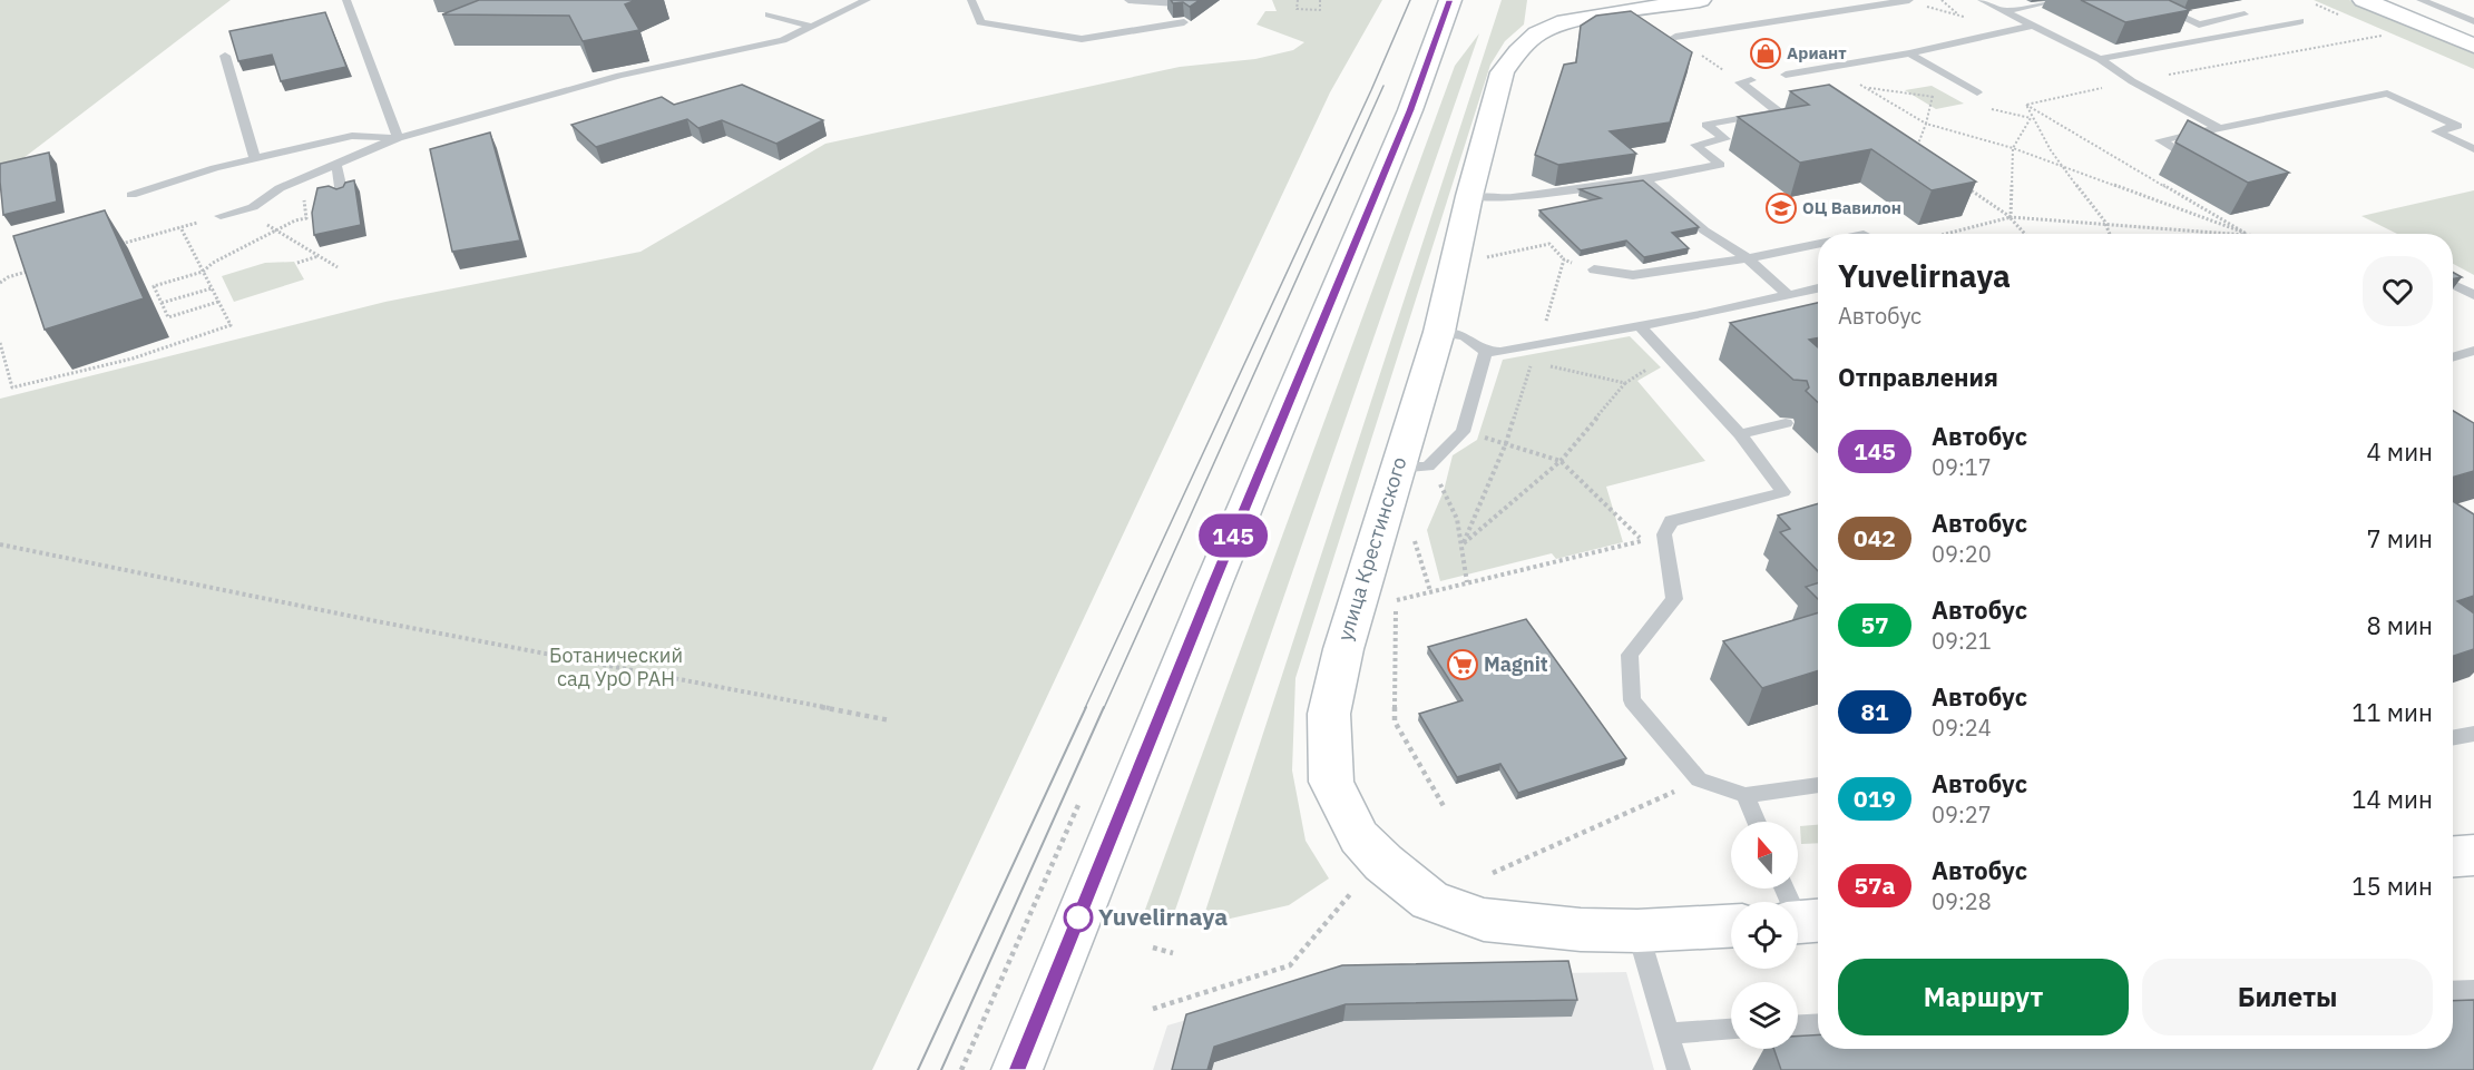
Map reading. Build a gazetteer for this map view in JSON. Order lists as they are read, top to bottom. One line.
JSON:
{"streets":{"street":["улица Крестинского"]},"parks":["Ботанический сад УрО РАН"],"places":{"shop":["Ариант"],"school or university":["ОЦ Вавилон"],"supermarket":["Magnit"],"other":["Yuvelirnaya"]},"lines":["bus line 145"],"north":"top","page":{"on_map":"145","heading":[["Yuvelirnaya","Автобус"],"Отправления"],"list":[{"mark":"145","name":"Автобус","note":"09:17","value":"4 мин"},{"mark":"042","name":"Автобус","note":"09:20","value":"7 мин"},{"mark":"57","name":"Автобус","note":"09:21","value":"8 мин"},{"mark":"81","name":"Автобус","note":"09:24","value":"11 мин"},{"mark":"019","name":"Автобус","note":"09:27","value":"14 мин"},{"mark":"57а","name":"Автобус","note":"09:28","value":"15 мин"}],"buttons":["Маршрут","Билеты"]}}
